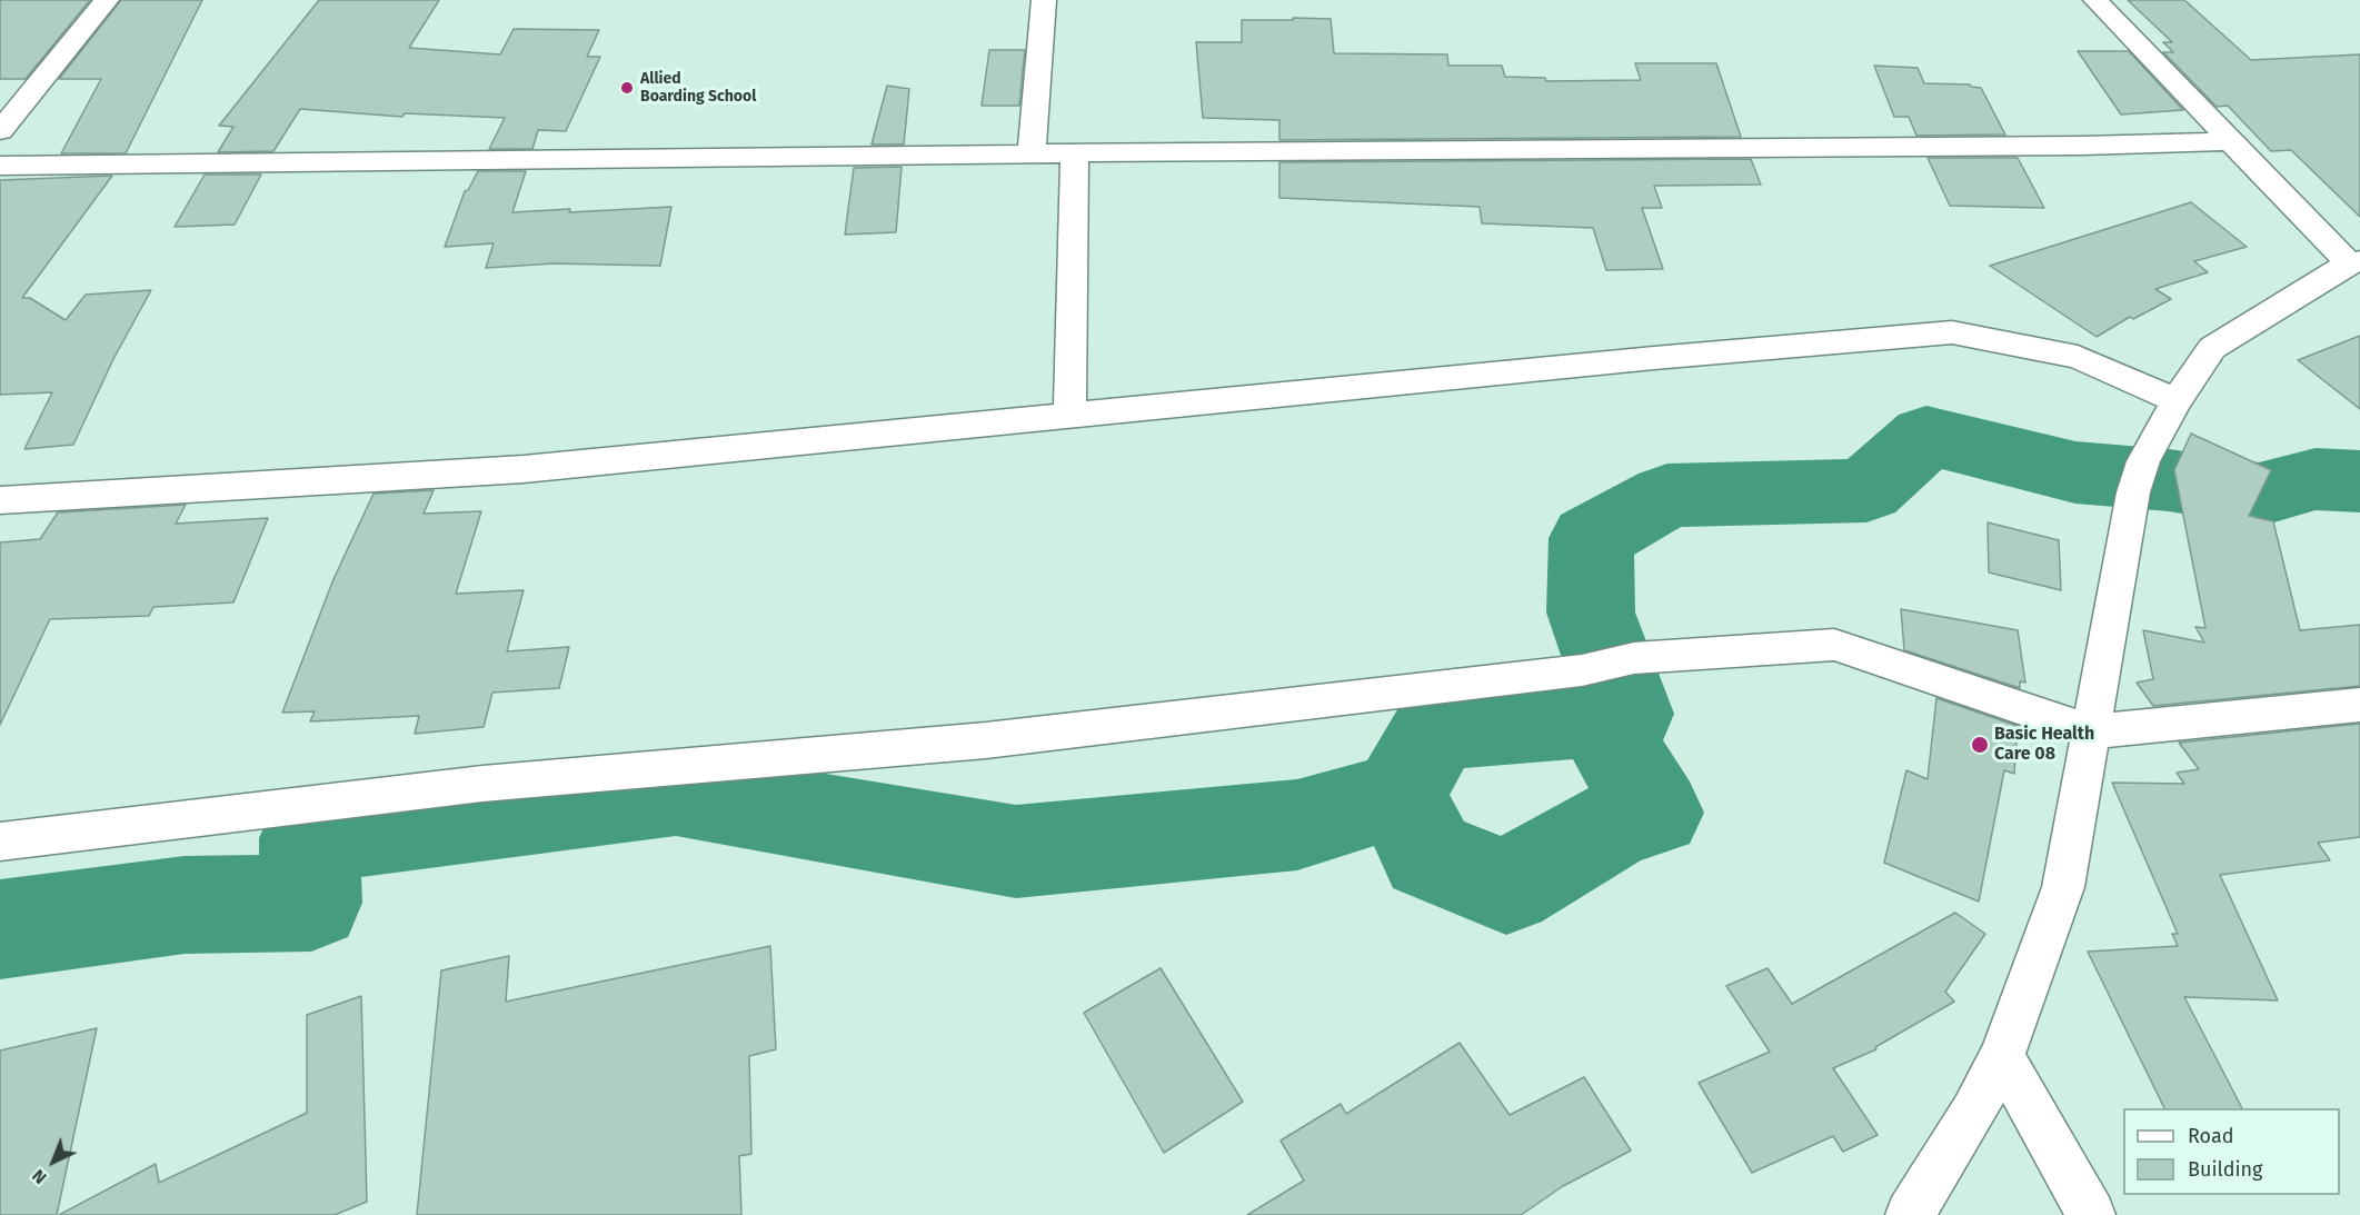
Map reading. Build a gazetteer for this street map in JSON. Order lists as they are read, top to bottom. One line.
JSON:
{"places":["Allied Boarding School","Basic Health Care 08"],"legend":["Road","Building"],"north":"bottom left"}
